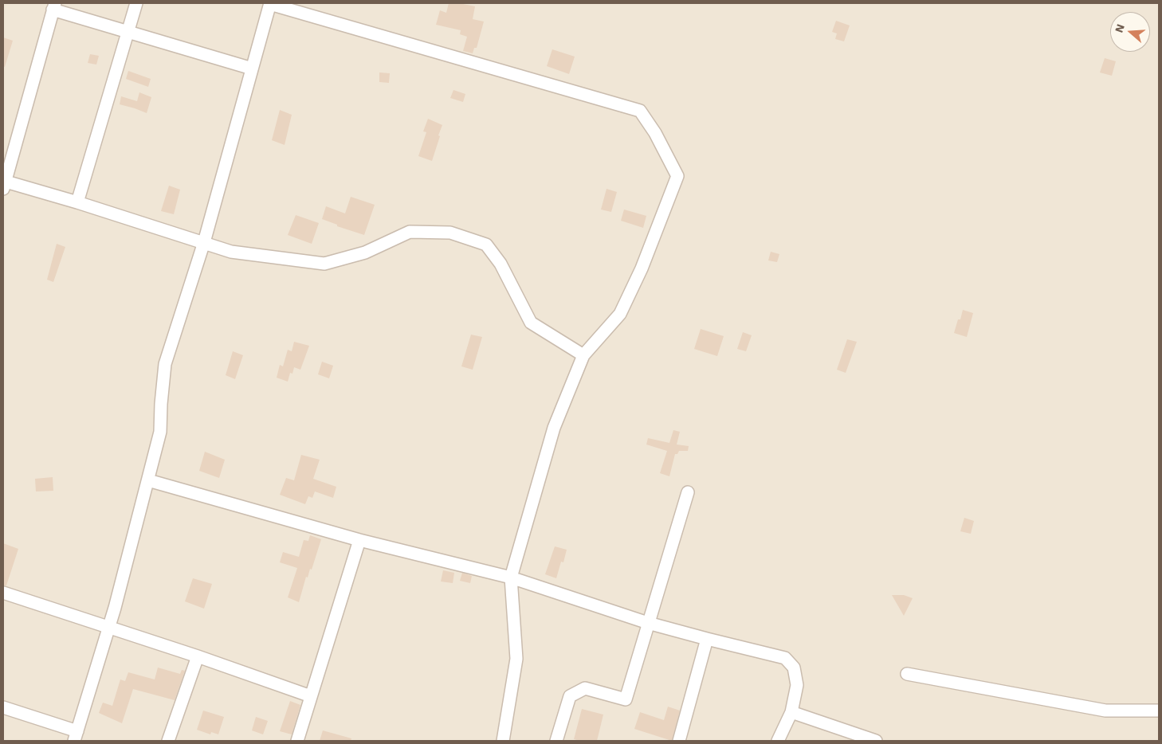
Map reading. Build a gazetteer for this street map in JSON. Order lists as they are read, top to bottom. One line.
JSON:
{"north":"left"}
